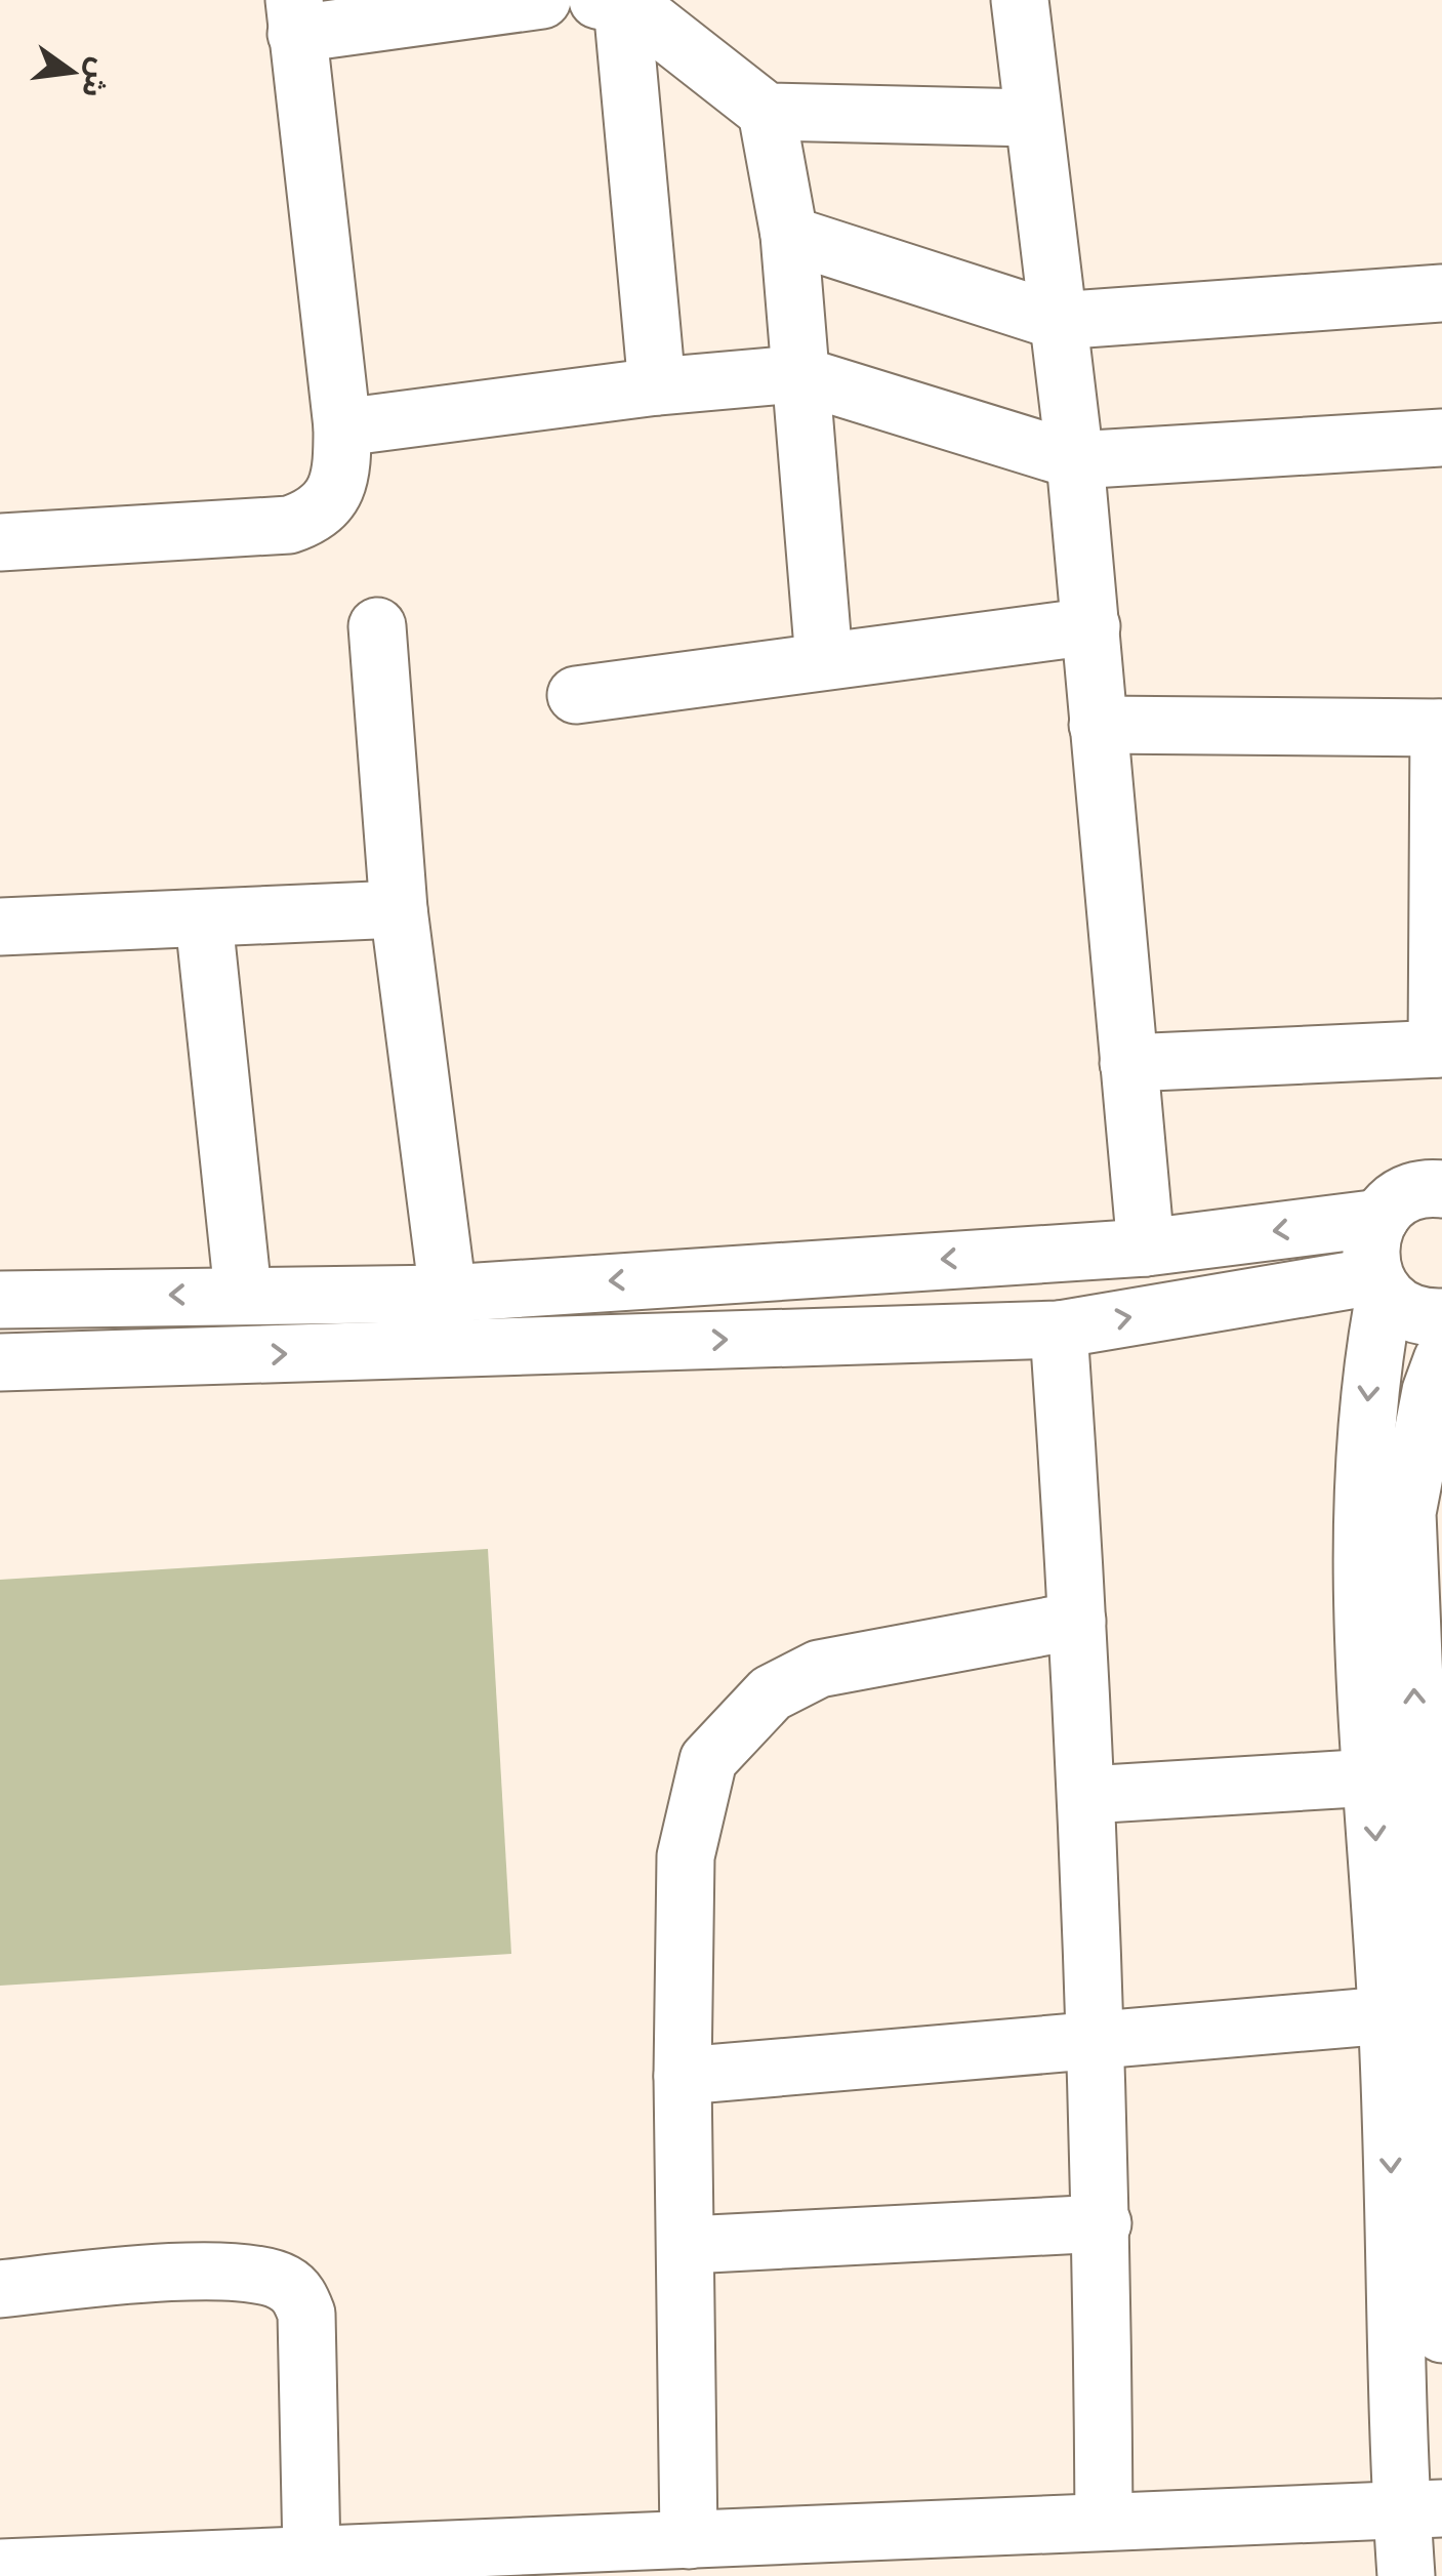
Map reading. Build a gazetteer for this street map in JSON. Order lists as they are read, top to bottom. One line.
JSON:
{"north":"right"}
